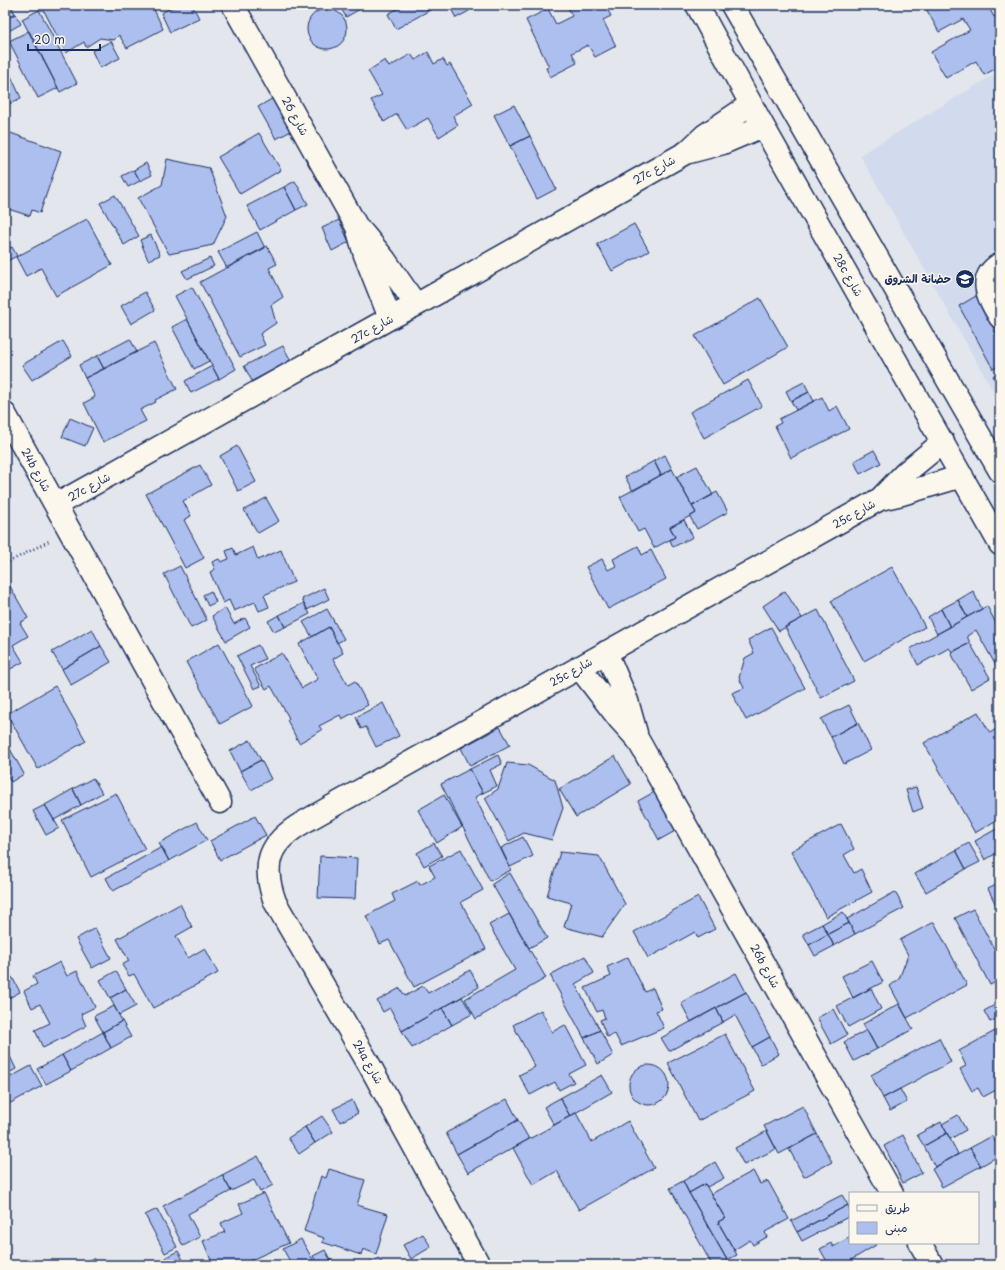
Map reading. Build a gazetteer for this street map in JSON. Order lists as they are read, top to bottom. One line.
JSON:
{"streets":{"street":["شارع 26","27c شارع","28c شارع","24b شارع","25c شارع","26b شارع","24a شارع"]},"crossings":[["شارع 26","27c شارع"],["27c شارع","28c شارع"],["27c شارع","24b شارع"],["28c شارع","25c شارع"],["25c شارع","26b شارع"],["25c شارع","24a شارع"]],"places":{"school or university":["حضانة الشروق"]},"legend":["طريق","مبنى"],"scale_bar":"20 m"}
